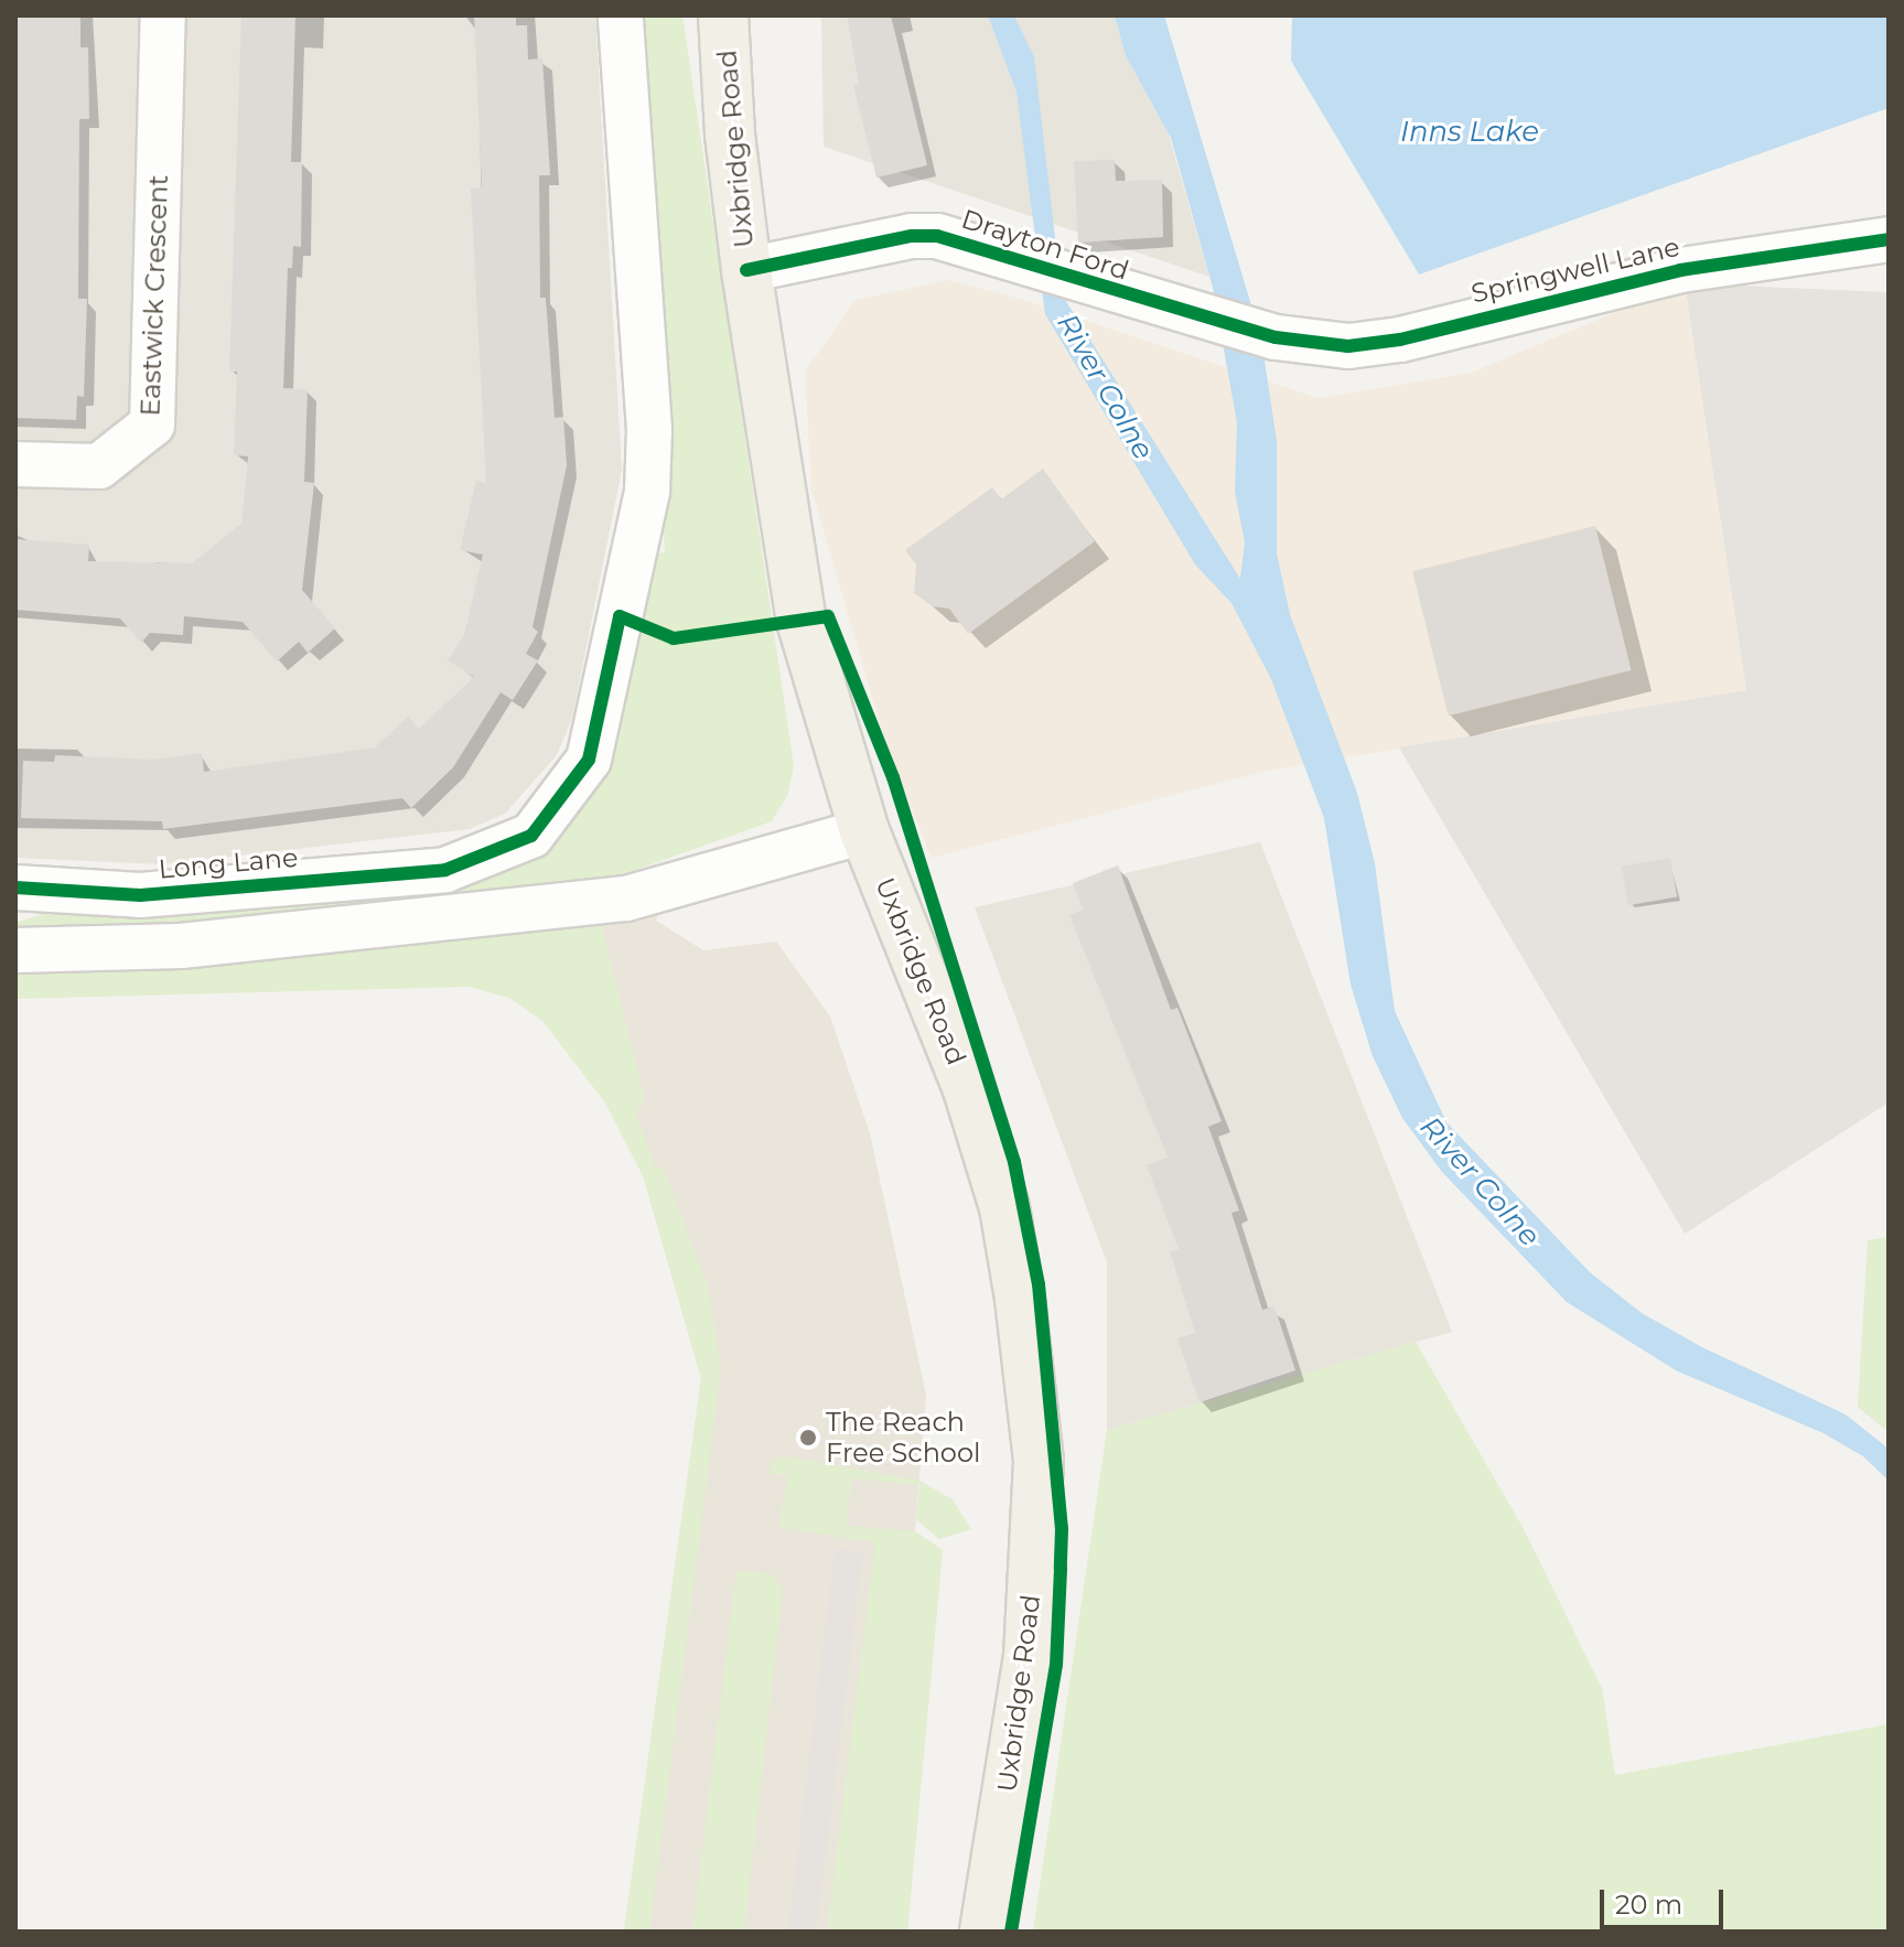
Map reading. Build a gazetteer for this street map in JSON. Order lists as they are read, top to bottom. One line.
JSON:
{"streets":{"main road":["Uxbridge Road"],"street":["Drayton Ford","Springwell Lane","Eastwick Crescent","Long Lane"]},"crossings":[["Uxbridge Road","Drayton Ford"],["Drayton Ford","Springwell Lane"]],"water":["Inns Lake","River Colne"],"places":["The Reach Free School"],"scale_bar":"20 m"}
